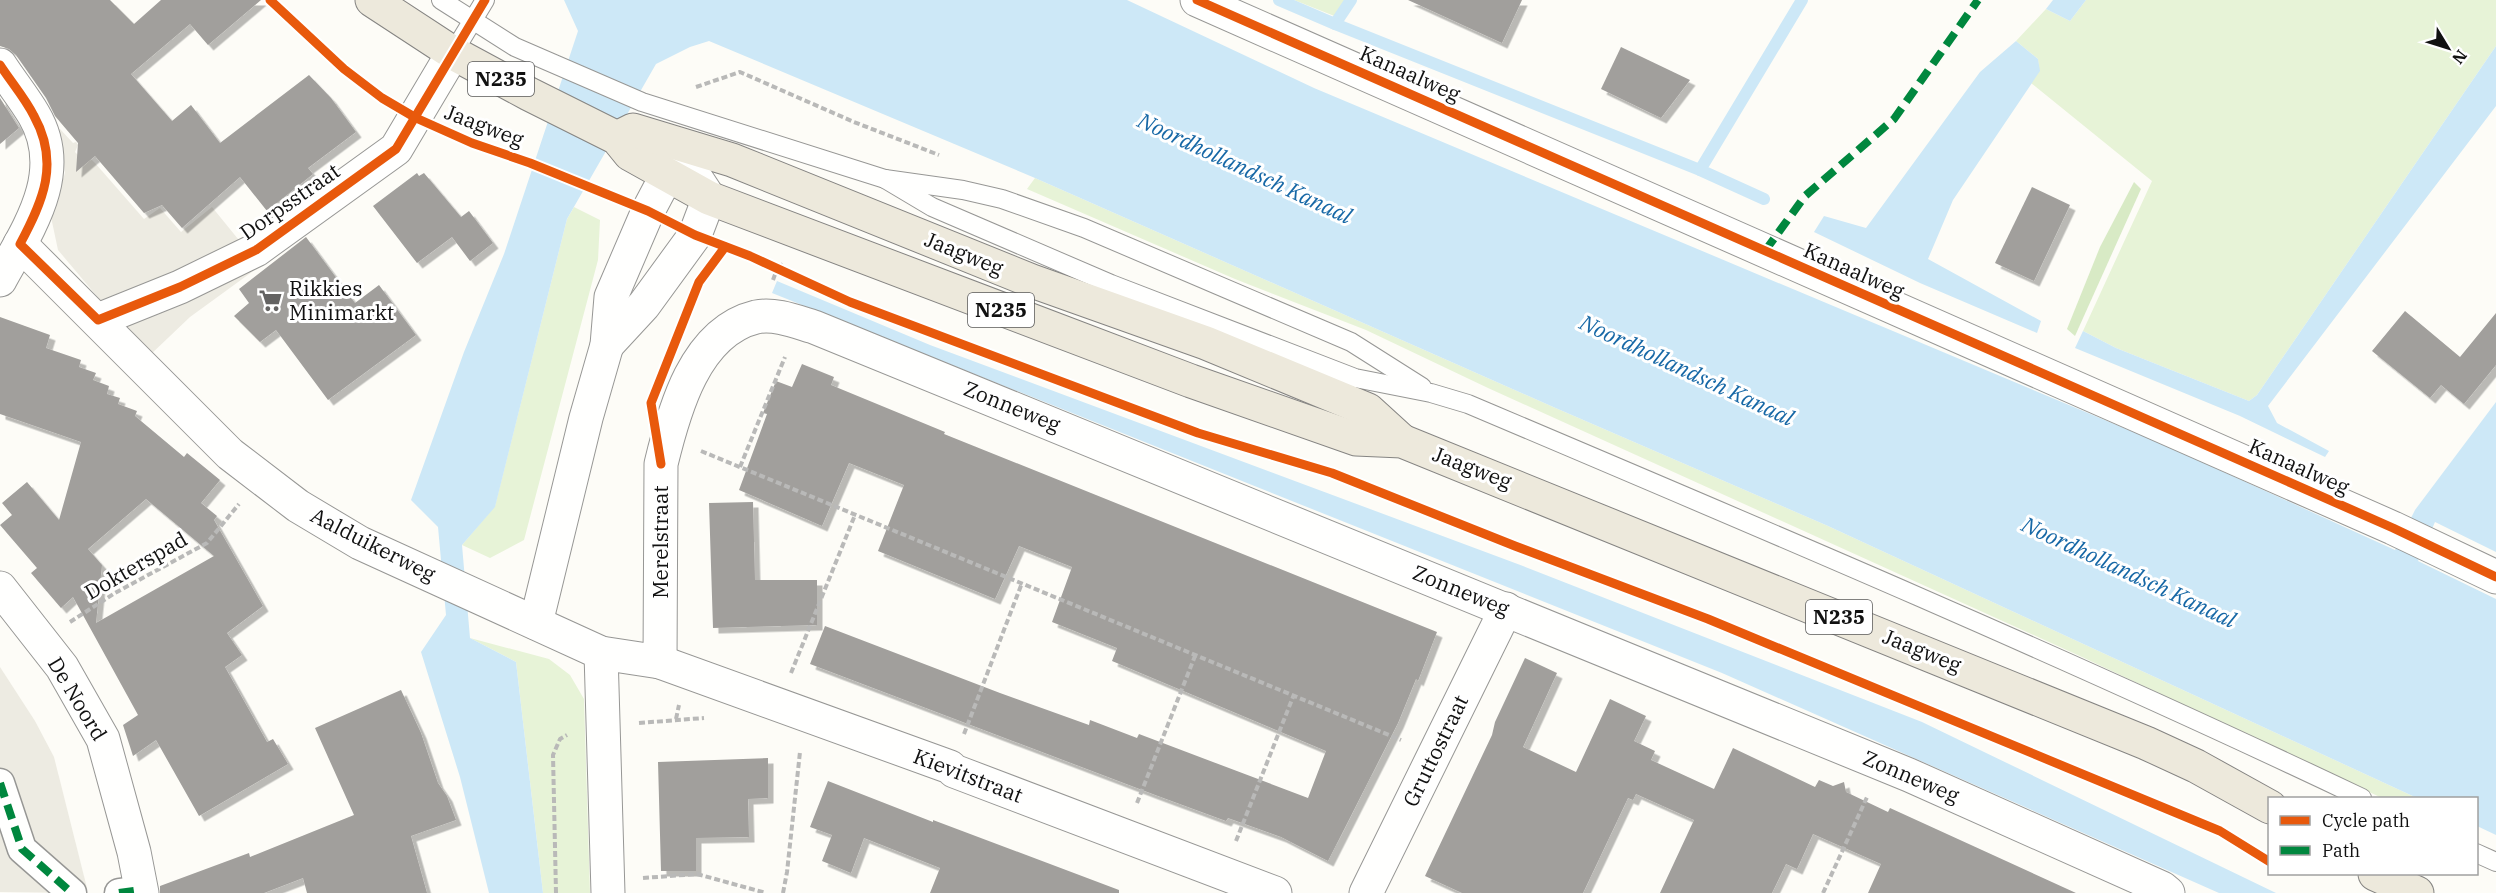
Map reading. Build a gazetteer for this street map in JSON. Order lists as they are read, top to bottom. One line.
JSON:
{"streets":{"main road":["N235","Jaagweg"],"street":["Kanaalweg","Dorpsstraat","Zonneweg","Merelstraat","Aalduikerweg","De Noord","Gruttostraat","Kievitstraat"],"path":["Dokterspad"]},"crossings":[["Jaagweg","Dorpsstraat"],["Dorpsstraat","Aalduikerweg"],["Zonneweg","Merelstraat"],["Zonneweg","Gruttostraat"],["Merelstraat","Kievitstraat"],["Aalduikerweg","Dokterspad"],["Dokterspad","De Noord"]],"water":["Noordhollandsch Kanaal"],"places":{"supermarket":["Rikkies Minimarkt"]},"legend":["Cycle path","Path"],"north":"bottom right"}
